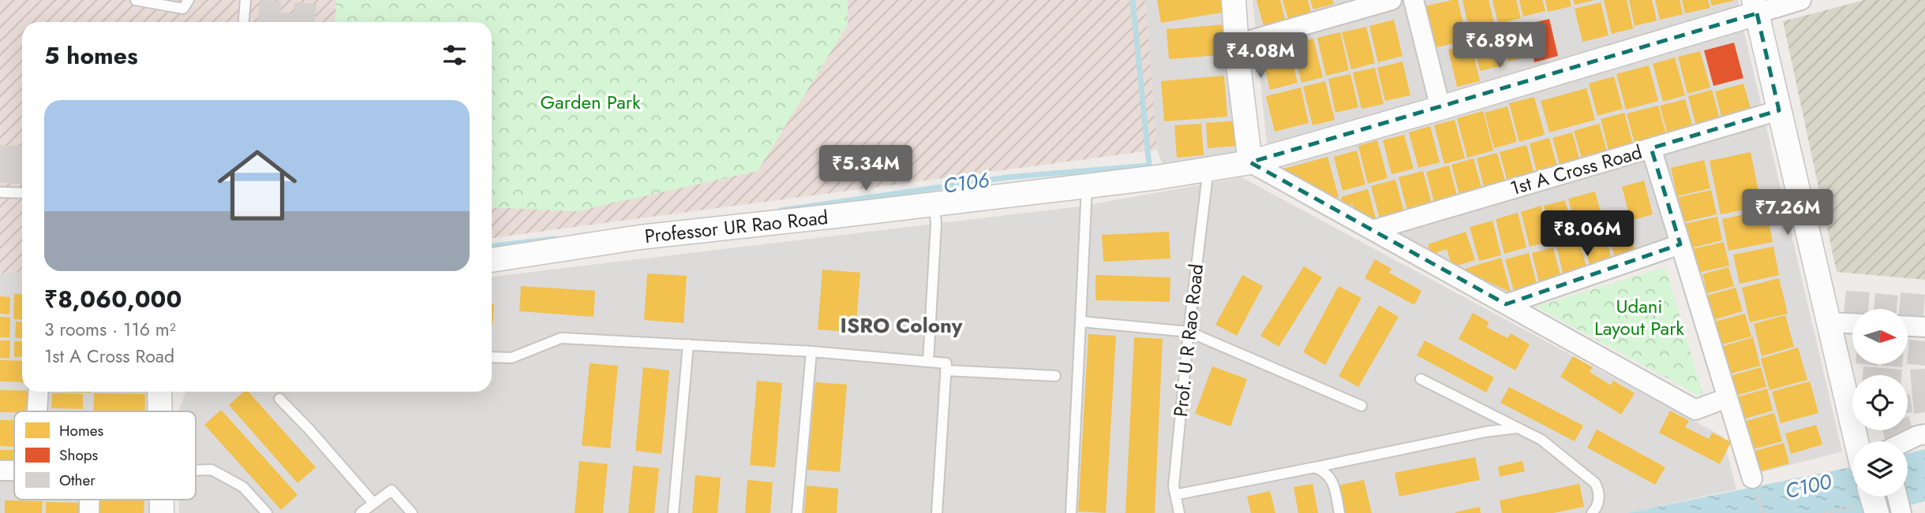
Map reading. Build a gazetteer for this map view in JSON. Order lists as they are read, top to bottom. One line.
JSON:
{"streets":{"street":["1st A Cross Road","Professor UR Rao Road"],"lane":["Prof. U R Rao Road"]},"crossings":[["Professor UR Rao Road","Prof. U R Rao Road"]],"districts":["ISRO Colony"],"water":["C106","C100"],"parks":["Garden Park","Udani Layout Park"],"legend":["Homes","Shops","Other"],"north":"right","page":{"price":["₹6.89M","₹4.08M","₹5.34M","₹7.26M","₹8.06M"],"heading":"5 homes","list":[{"name":"₹8,060,000","note":"3 rooms · 116 m² · 1st A Cross Road"}]}}
